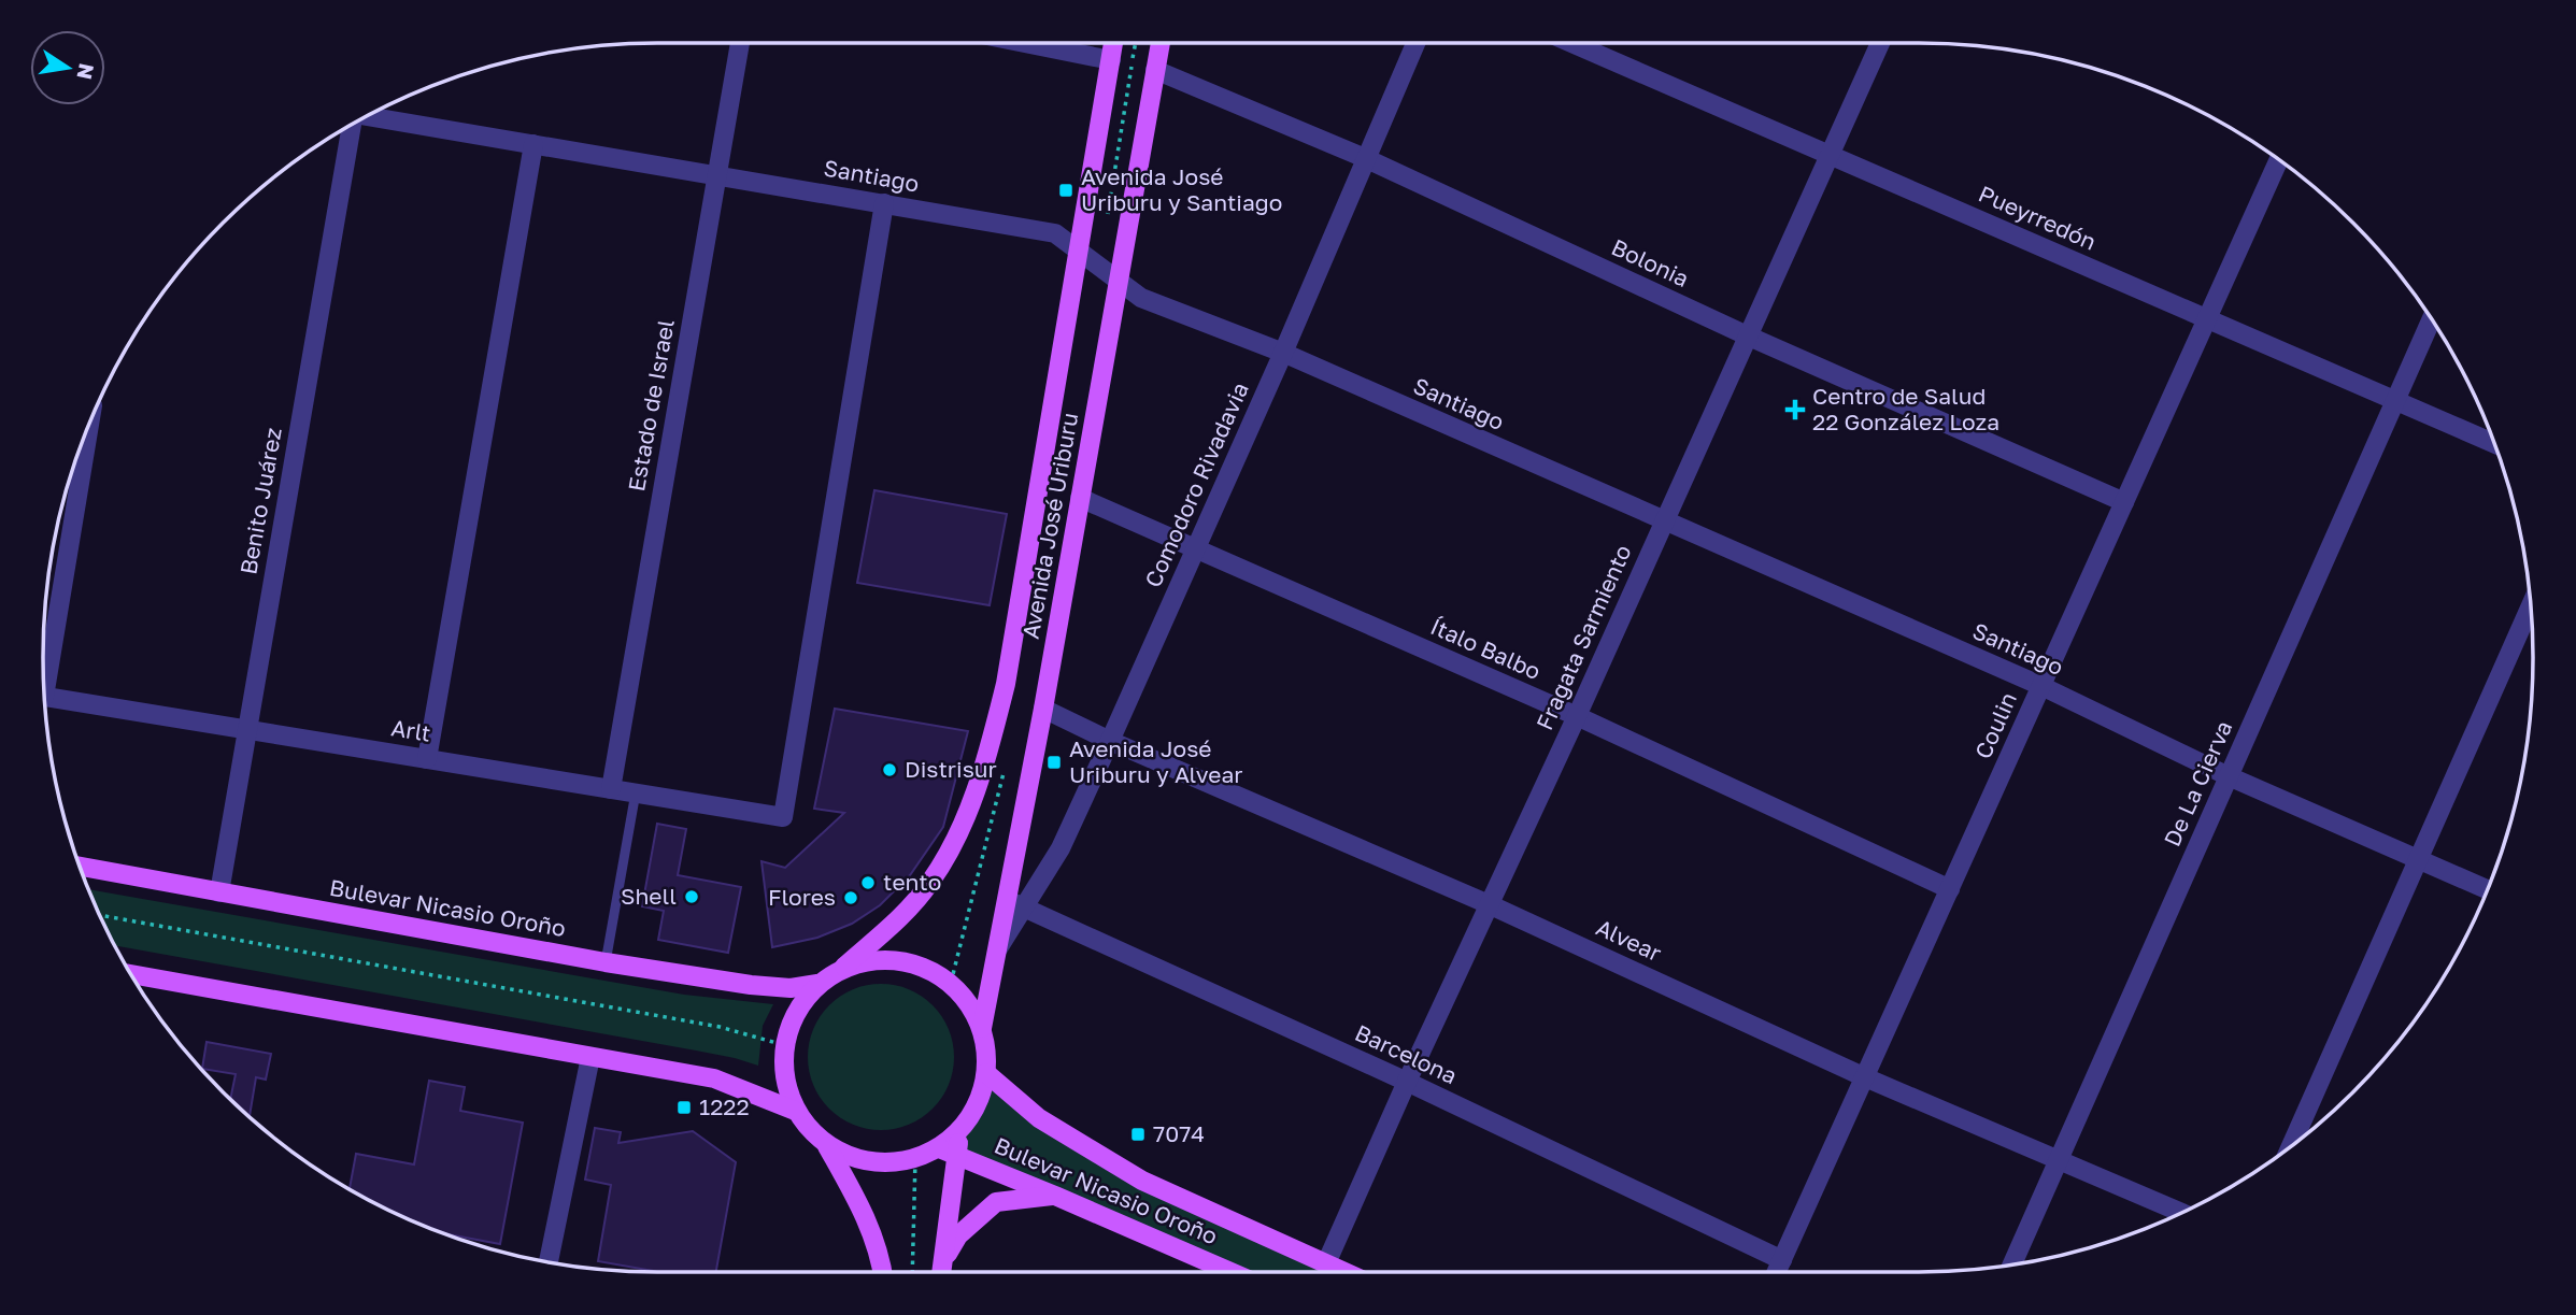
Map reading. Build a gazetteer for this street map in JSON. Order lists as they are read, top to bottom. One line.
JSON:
{"streets":{"main road":["Avenida José Uriburu","Bulevar Nicasio Oroño"],"street":["Santiago","Pueyrredón","Bolonia","Estado de Israel","Comodoro Rivadavia","Benito Juárez","Fragata Sarmiento","Ítalo Balbo","Coulin","Arlt","De La Cierva","Alvear","Barcelona"]},"crossings":[["Santiago","Estado de Israel"],["Santiago","Comodoro Rivadavia"],["Santiago","Avenida José Uriburu"],["Santiago","Fragata Sarmiento"],["Santiago","Coulin"],["Santiago","Arlt"],["Santiago","De La Cierva"],["Pueyrredón","Fragata Sarmiento"],["Pueyrredón","Coulin"],["Pueyrredón","De La Cierva"],["Bolonia","Comodoro Rivadavia"],["Bolonia","Avenida José Uriburu"],["Bolonia","Fragata Sarmiento"],["Bolonia","Coulin"],["Estado de Israel","Arlt"],["Comodoro Rivadavia","Avenida José Uriburu"],["Comodoro Rivadavia","Ítalo Balbo"],["Comodoro Rivadavia","Alvear"],["Comodoro Rivadavia","Barcelona"],["Benito Juárez","Arlt"],["Benito Juárez","Bulevar Nicasio Oroño"],["Avenida José Uriburu","Ítalo Balbo"],["Avenida José Uriburu","Bulevar Nicasio Oroño"],["Avenida José Uriburu","Alvear"],["Avenida José Uriburu","Barcelona"],["Fragata Sarmiento","Ítalo Balbo"],["Fragata Sarmiento","Bulevar Nicasio Oroño"],["Fragata Sarmiento","Alvear"],["Fragata Sarmiento","Barcelona"],["Ítalo Balbo","Coulin"],["Coulin","Alvear"],["Coulin","Barcelona"],["De La Cierva","Alvear"]],"places":{"transit":["Avenida José Uriburu y Santiago","Avenida José Uriburu y Alvear","1222","7074"],"health":["Centro de Salud 22 González Loza"],"other":["Distrisur","tento","Shell","Flores"]},"north":"right"}
